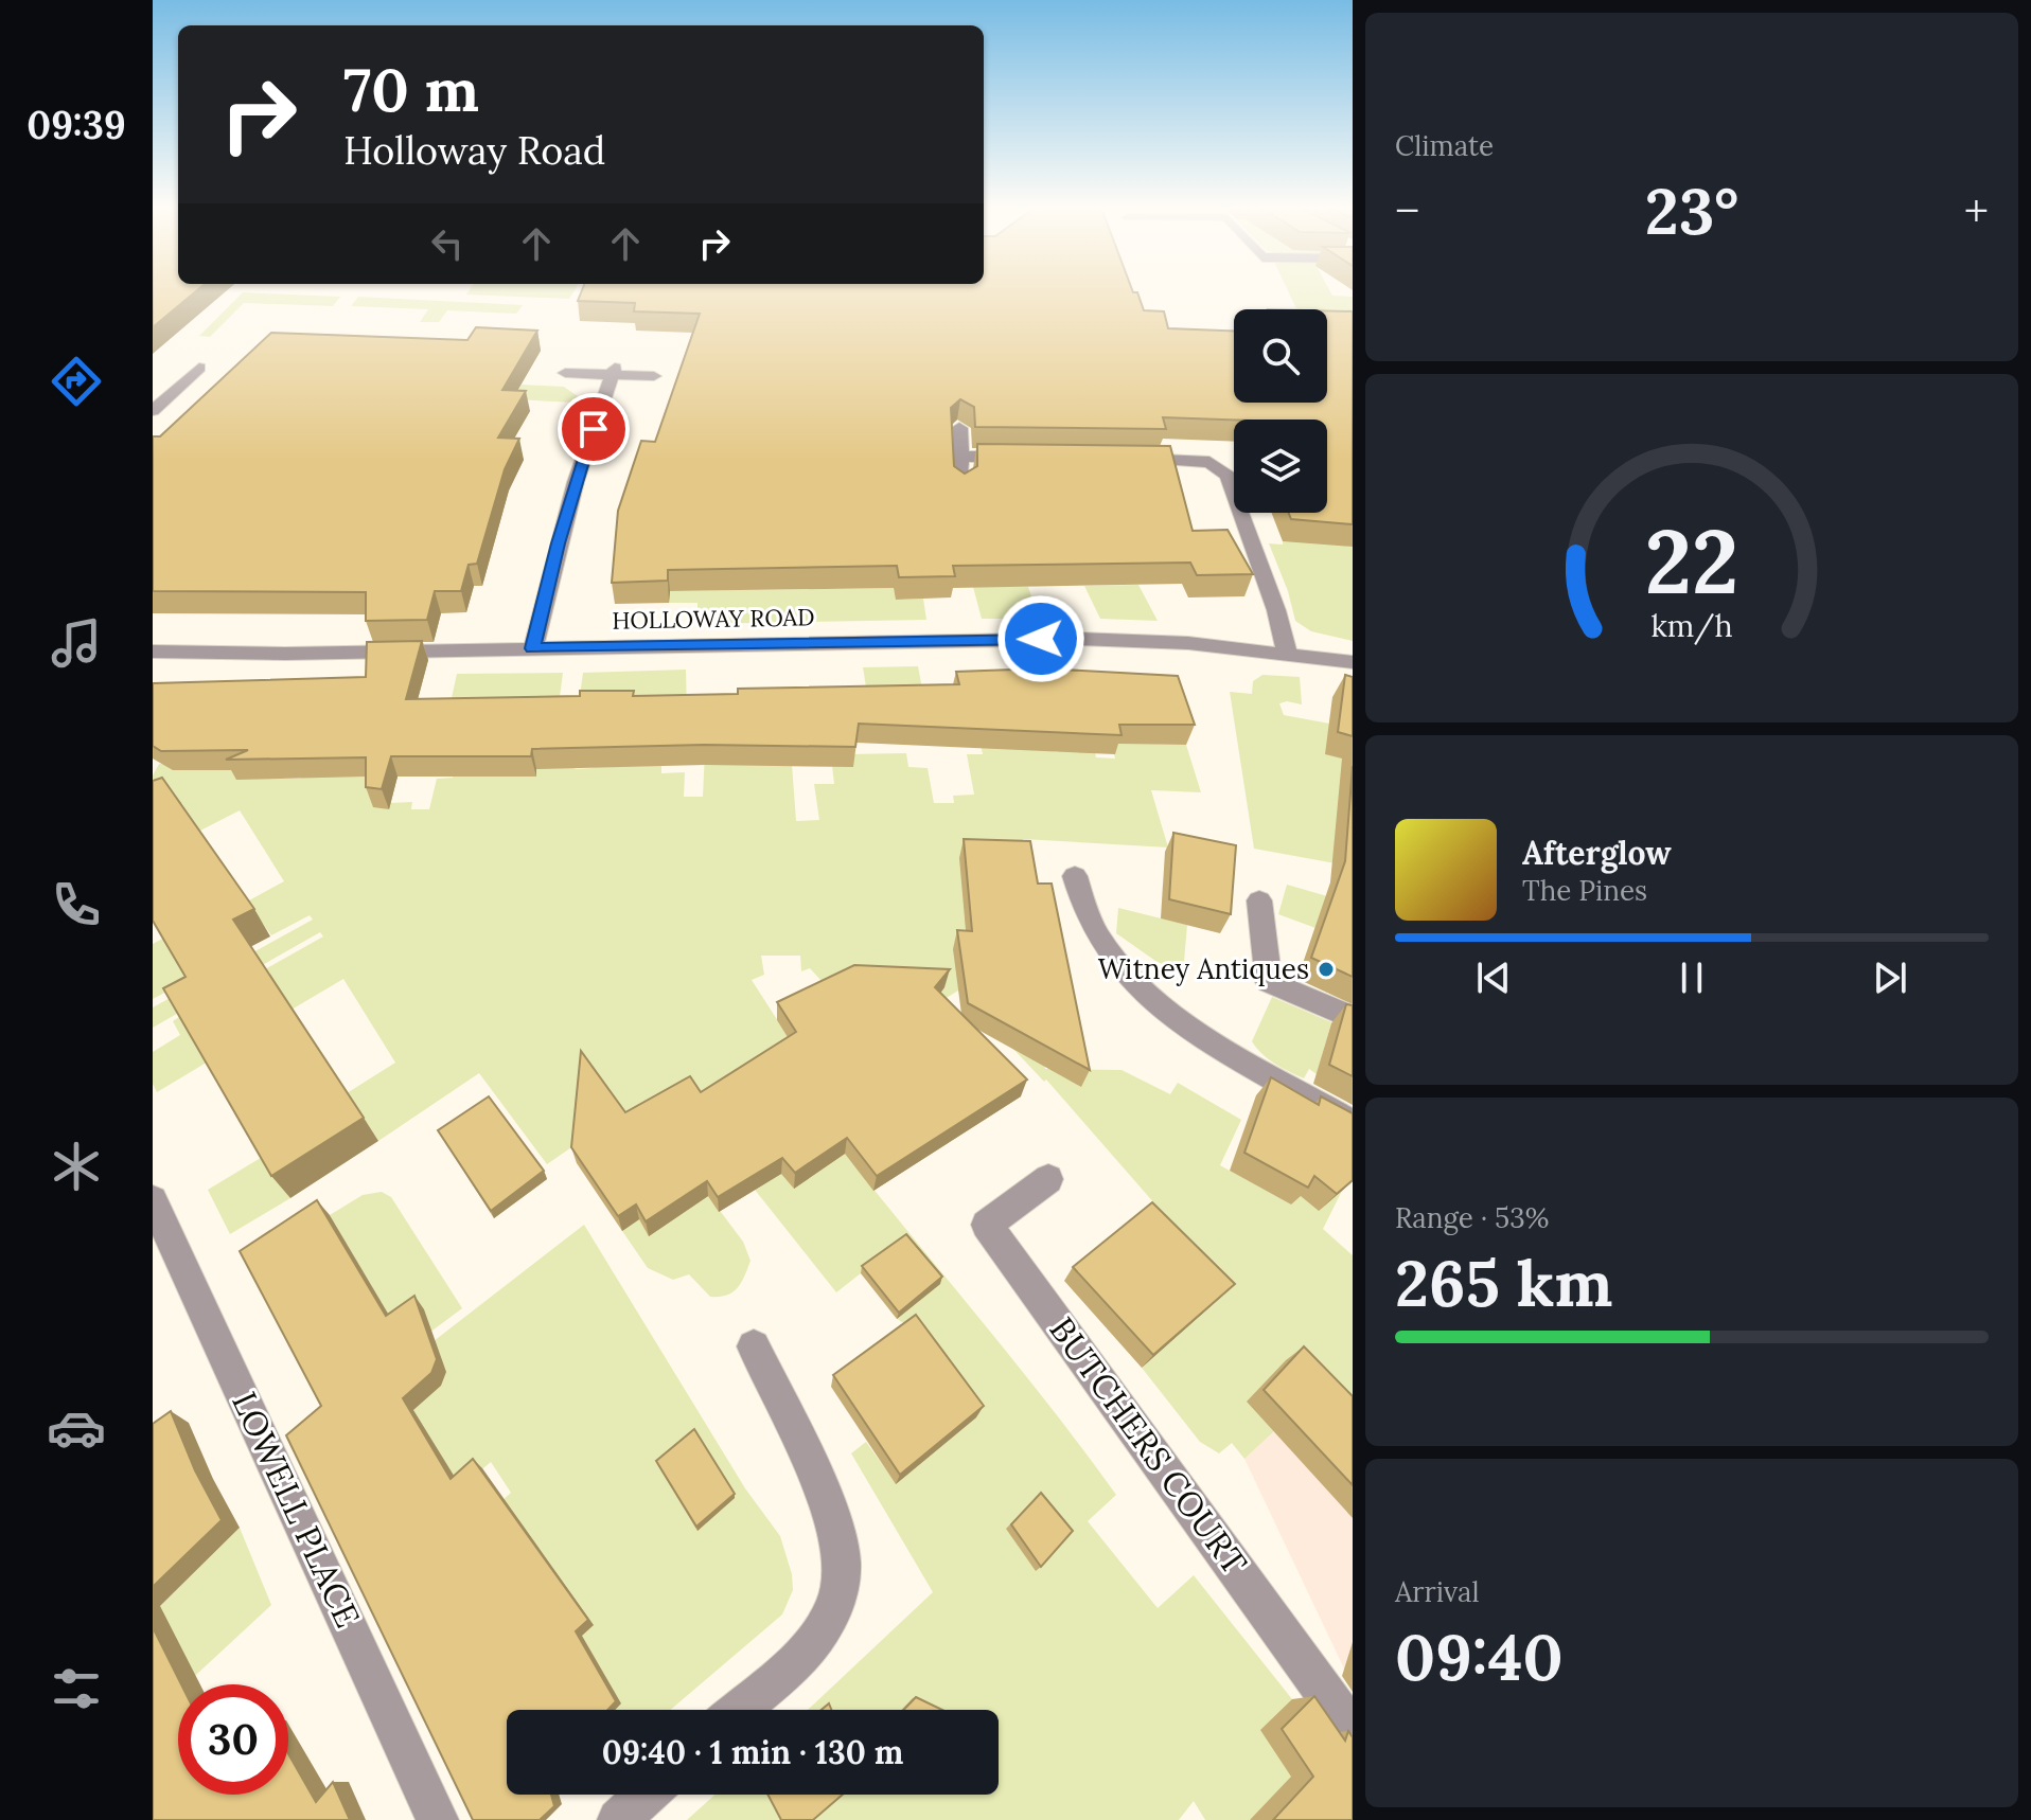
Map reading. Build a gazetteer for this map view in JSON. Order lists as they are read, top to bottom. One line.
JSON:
{"streets":{"street":["HOLLOWAY ROAD","BUTCHERS COURT","LOWELL PLACE"]},"places":["Witney Antiques"],"page":{"tabs":"09:39","tile":["Climate",["Range · 53%","265 km"],["Arrival","09:40"]],"turn":["70 m","Holloway Road"],"heat":["−","23°","+"],"song":["Afterglow","The Pines"],"limit":"30","trip":"09:40 · 1 min · 130 m","gauge":["22","km/h"]}}
